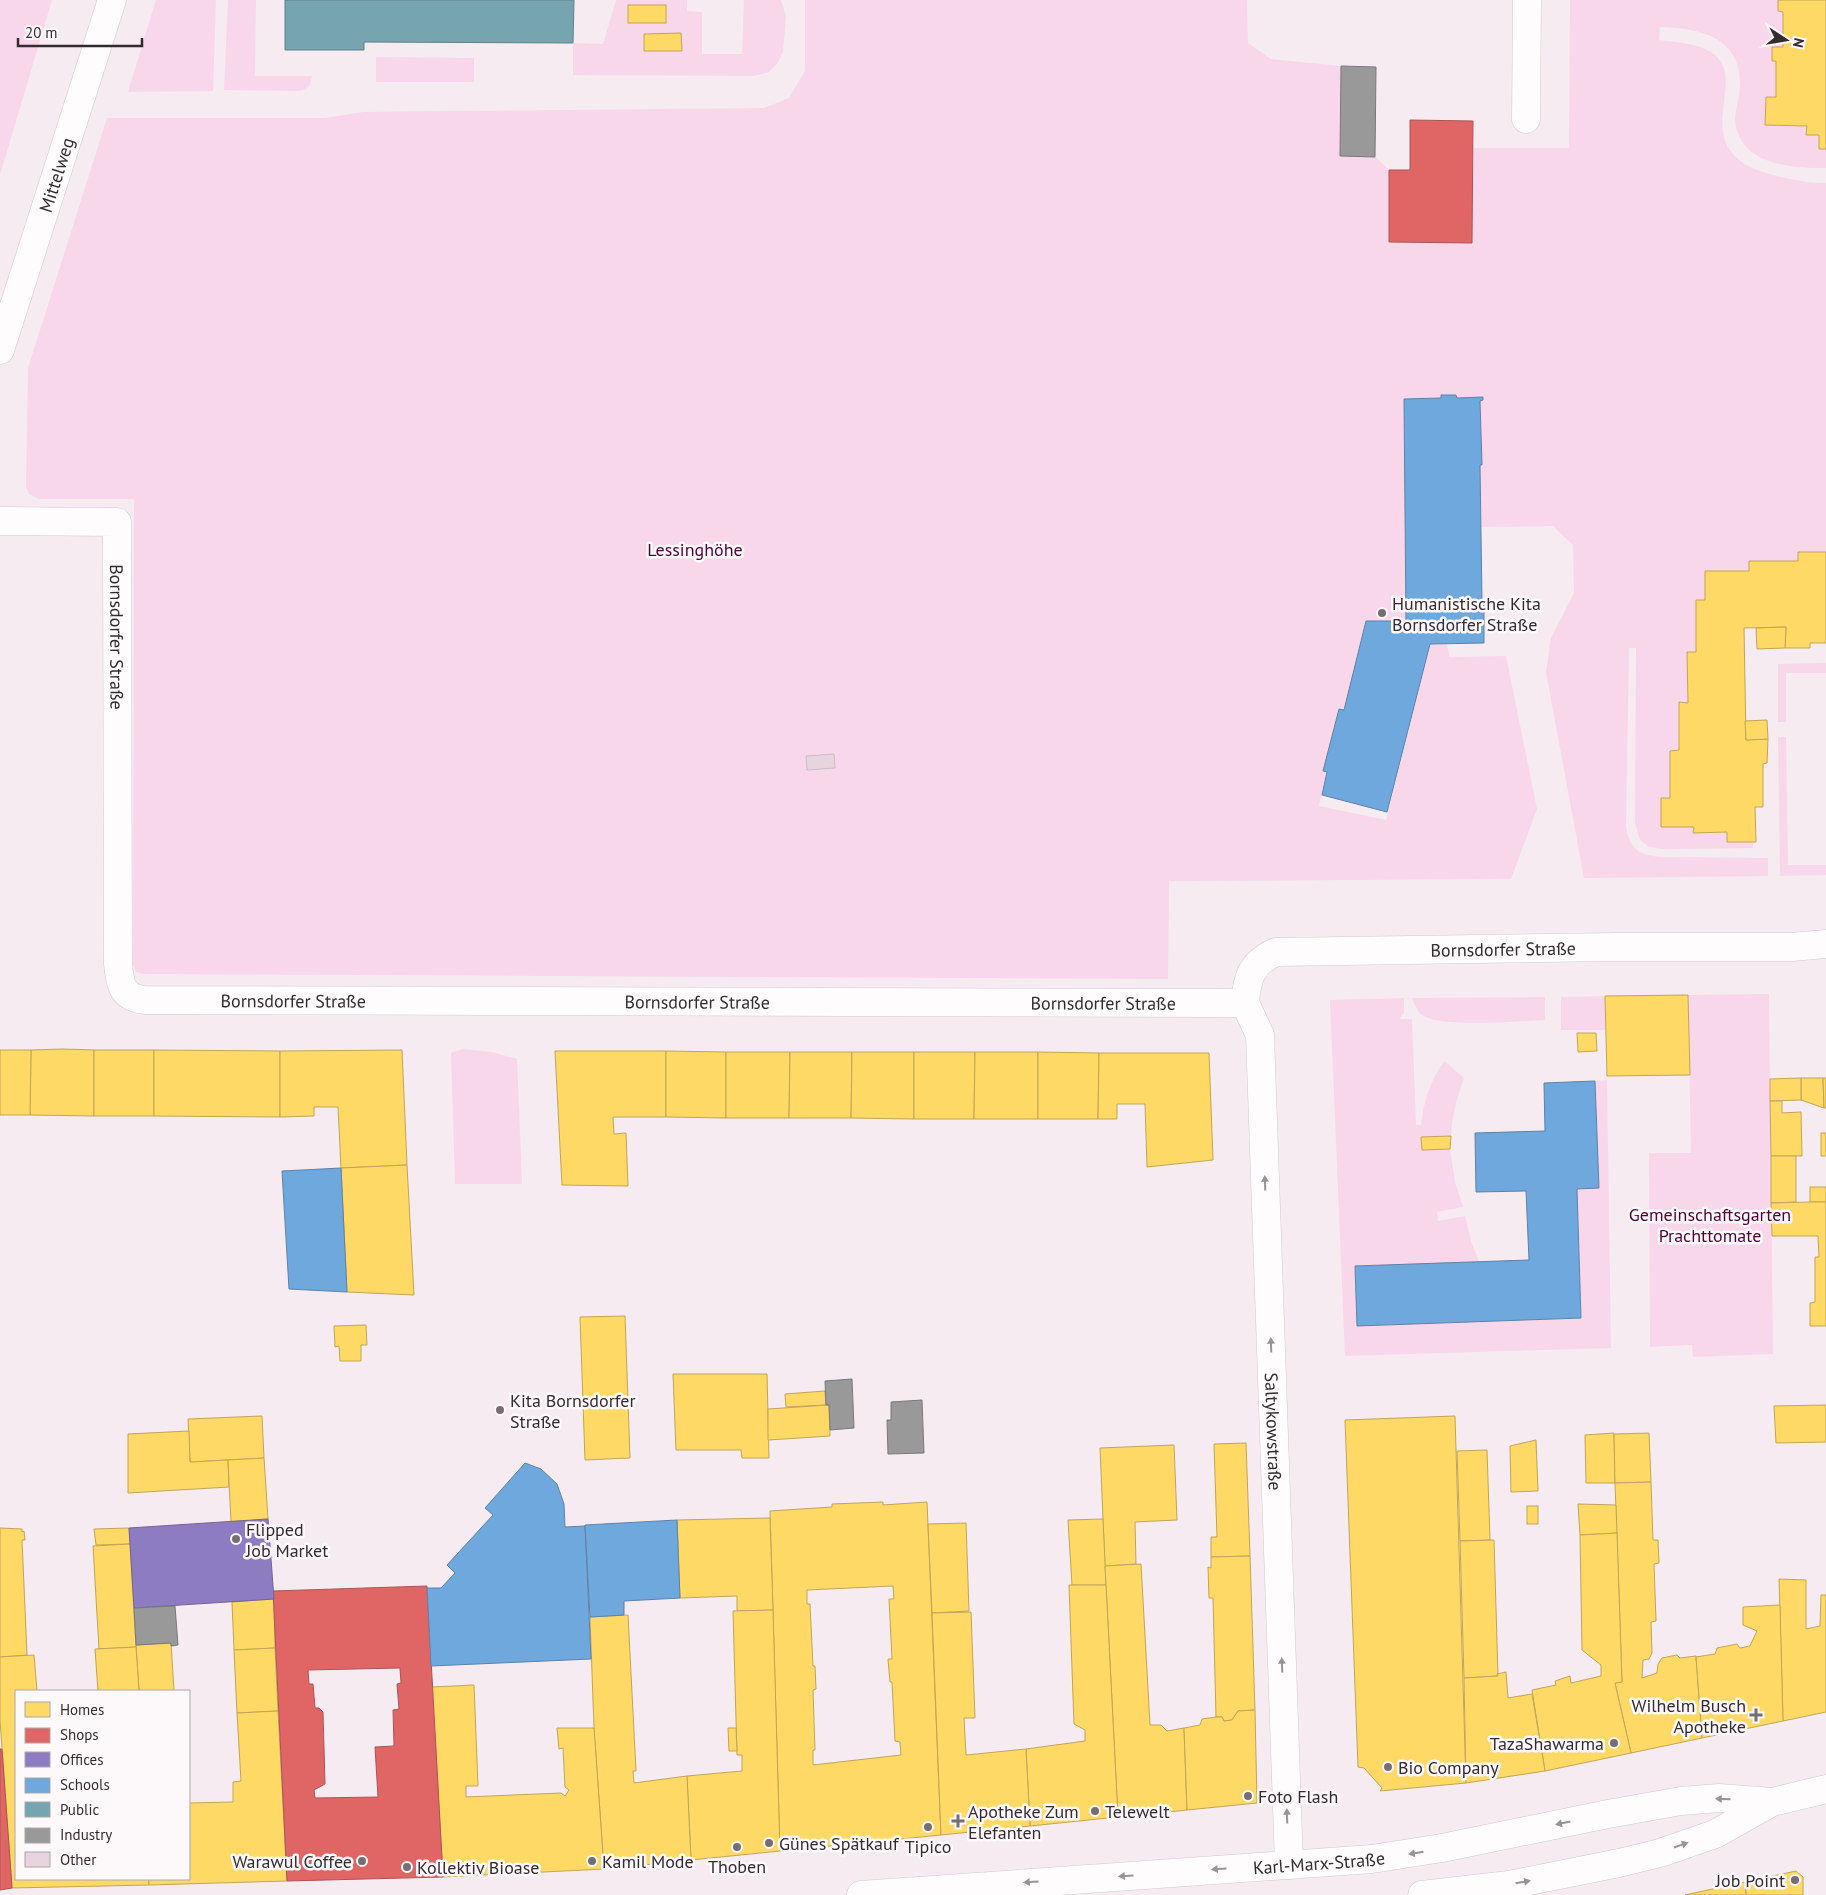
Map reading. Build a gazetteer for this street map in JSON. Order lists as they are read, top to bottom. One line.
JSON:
{"streets":{"street":["Mittelweg","Bornsdorfer Straße","Saltykowstraße","Karl-Marx-Straße"]},"crossings":[["Bornsdorfer Straße","Saltykowstraße"],["Saltykowstraße","Karl-Marx-Straße"]],"one_way":["Saltykowstraße"],"parks":["Lessinghöhe","Gemeinschaftsgarten Prachttomate"],"places":{"other":["Humanistische Kita Bornsdorfer Straße","Kita Bornsdorfer Straße","Flipped Job Market","TazaShawarma","Bio Company","Foto Flash","Telewelt","Tipico","Günes Spätkauf","Thoben","Warawul Coffee","Kamil Mode","Kollektiv Bioase","Job Point"],"health":["Wilhelm Busch Apotheke","Apotheke Zum Elefanten"]},"legend":["Homes","Shops","Offices","Schools","Public","Industry","Other"],"scale_bar":"20 m","north":"right"}
